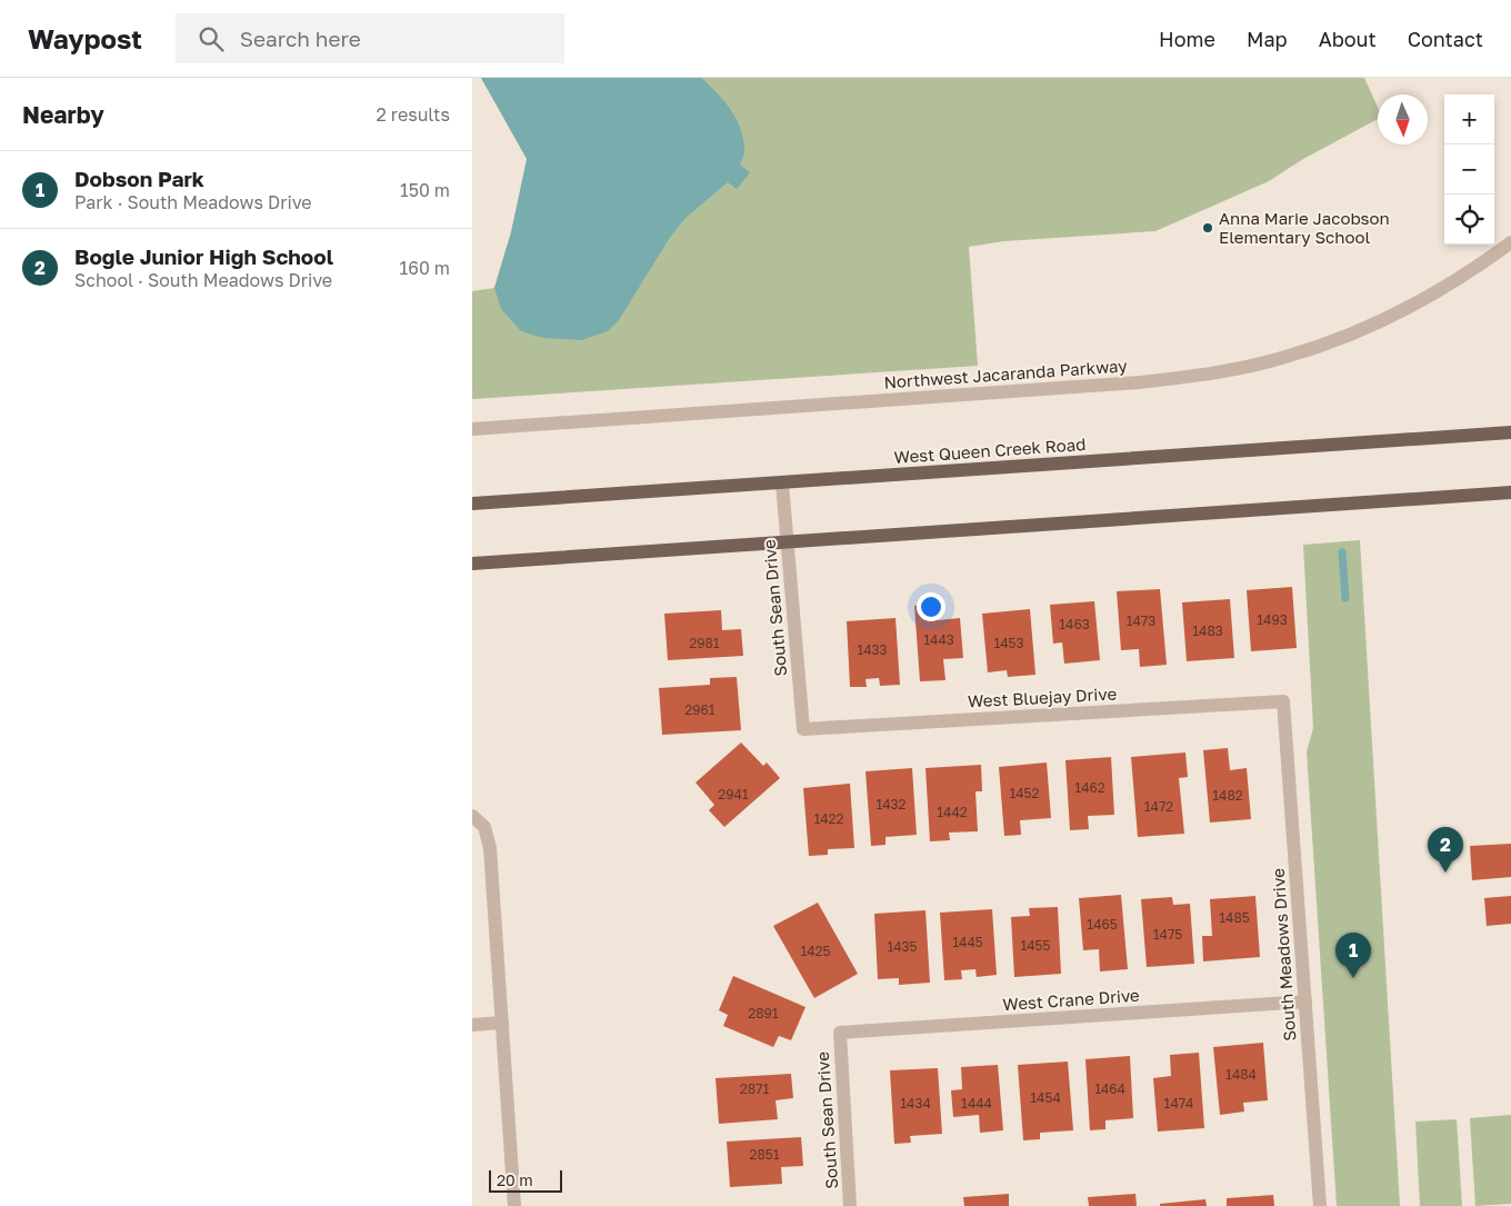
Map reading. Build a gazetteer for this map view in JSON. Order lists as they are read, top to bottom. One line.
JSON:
{"streets":{"main road":["West Queen Creek Road"],"street":["Northwest Jacaranda Parkway","South Sean Drive","West Bluejay Drive","South Meadows Drive","West Crane Drive"]},"crossings":[["West Queen Creek Road","South Sean Drive"],["South Sean Drive","West Bluejay Drive"],["South Sean Drive","West Crane Drive"],["West Bluejay Drive","South Meadows Drive"],["South Meadows Drive","West Crane Drive"]],"places":["Anna Marie Jacobson Elementary School"],"house_numbers":["1493","1473","1463","1483","1443","2981","1453","1433","2961","1462","1452","2941","1482","1432","1472","1442","1422","1485","1465","1475","1445","1455","1435","1425","2891","1484","2871","1464","1454","1434","1444","1474","2851"],"scale_bar":"20 m","north":"bottom","page":{"header":"Waypost","search":"Search here","nav":["Home","Map","About","Contact"],"heading":["Nearby","2 results"],"map_buttons":["+","−"],"list":[{"mark":"1","name":"Dobson Park","note":"Park · South Meadows Drive","value":"150 m"},{"mark":"2","name":"Bogle Junior High School","note":"School · South Meadows Drive","value":"160 m"}],"pins":["2","1"],"scale":"20 m"}}
